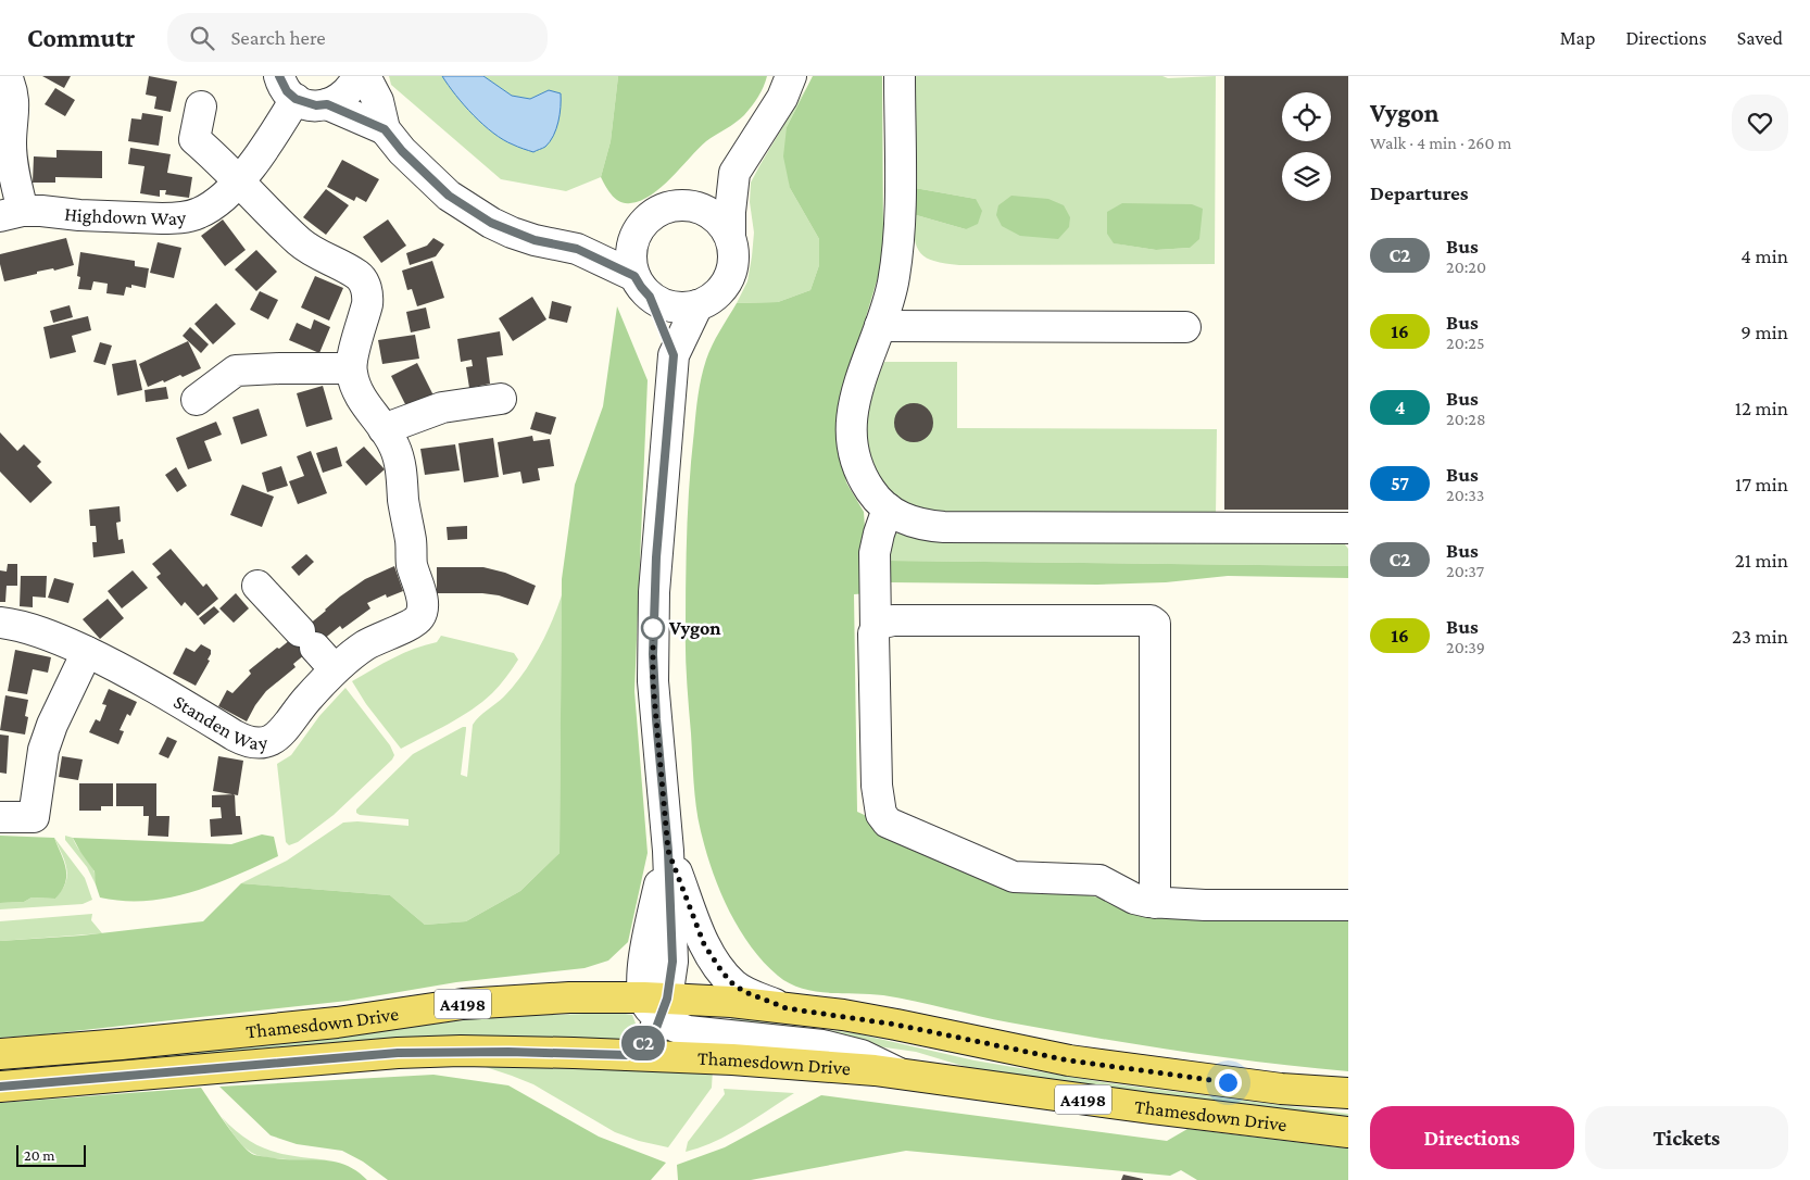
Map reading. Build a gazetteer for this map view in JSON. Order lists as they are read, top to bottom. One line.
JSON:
{"streets":{"main road":["A4198","Thamesdown Drive"],"street":["Highdown Way","Standen Way"]},"places":["Vygon"],"lines":["bus line C2"],"scale_bar":"20 m","page":{"header":"Commutr","search":"Search here","nav":["Map","Directions","Saved"],"on_map":"C2","heading":[["Vygon","Walk · 4 min · 260 m"],"Departures"],"list":[{"mark":"C2","name":"Bus","note":"20:20","value":"4 min"},{"mark":"16","name":"Bus","note":"20:25","value":"9 min"},{"mark":"4","name":"Bus","note":"20:28","value":"12 min"},{"mark":"57","name":"Bus","note":"20:33","value":"17 min"},{"mark":"C2","name":"Bus","note":"20:37","value":"21 min"},{"mark":"16","name":"Bus","note":"20:39","value":"23 min"}],"buttons":["Directions","Tickets"],"scale":"20 m"}}
